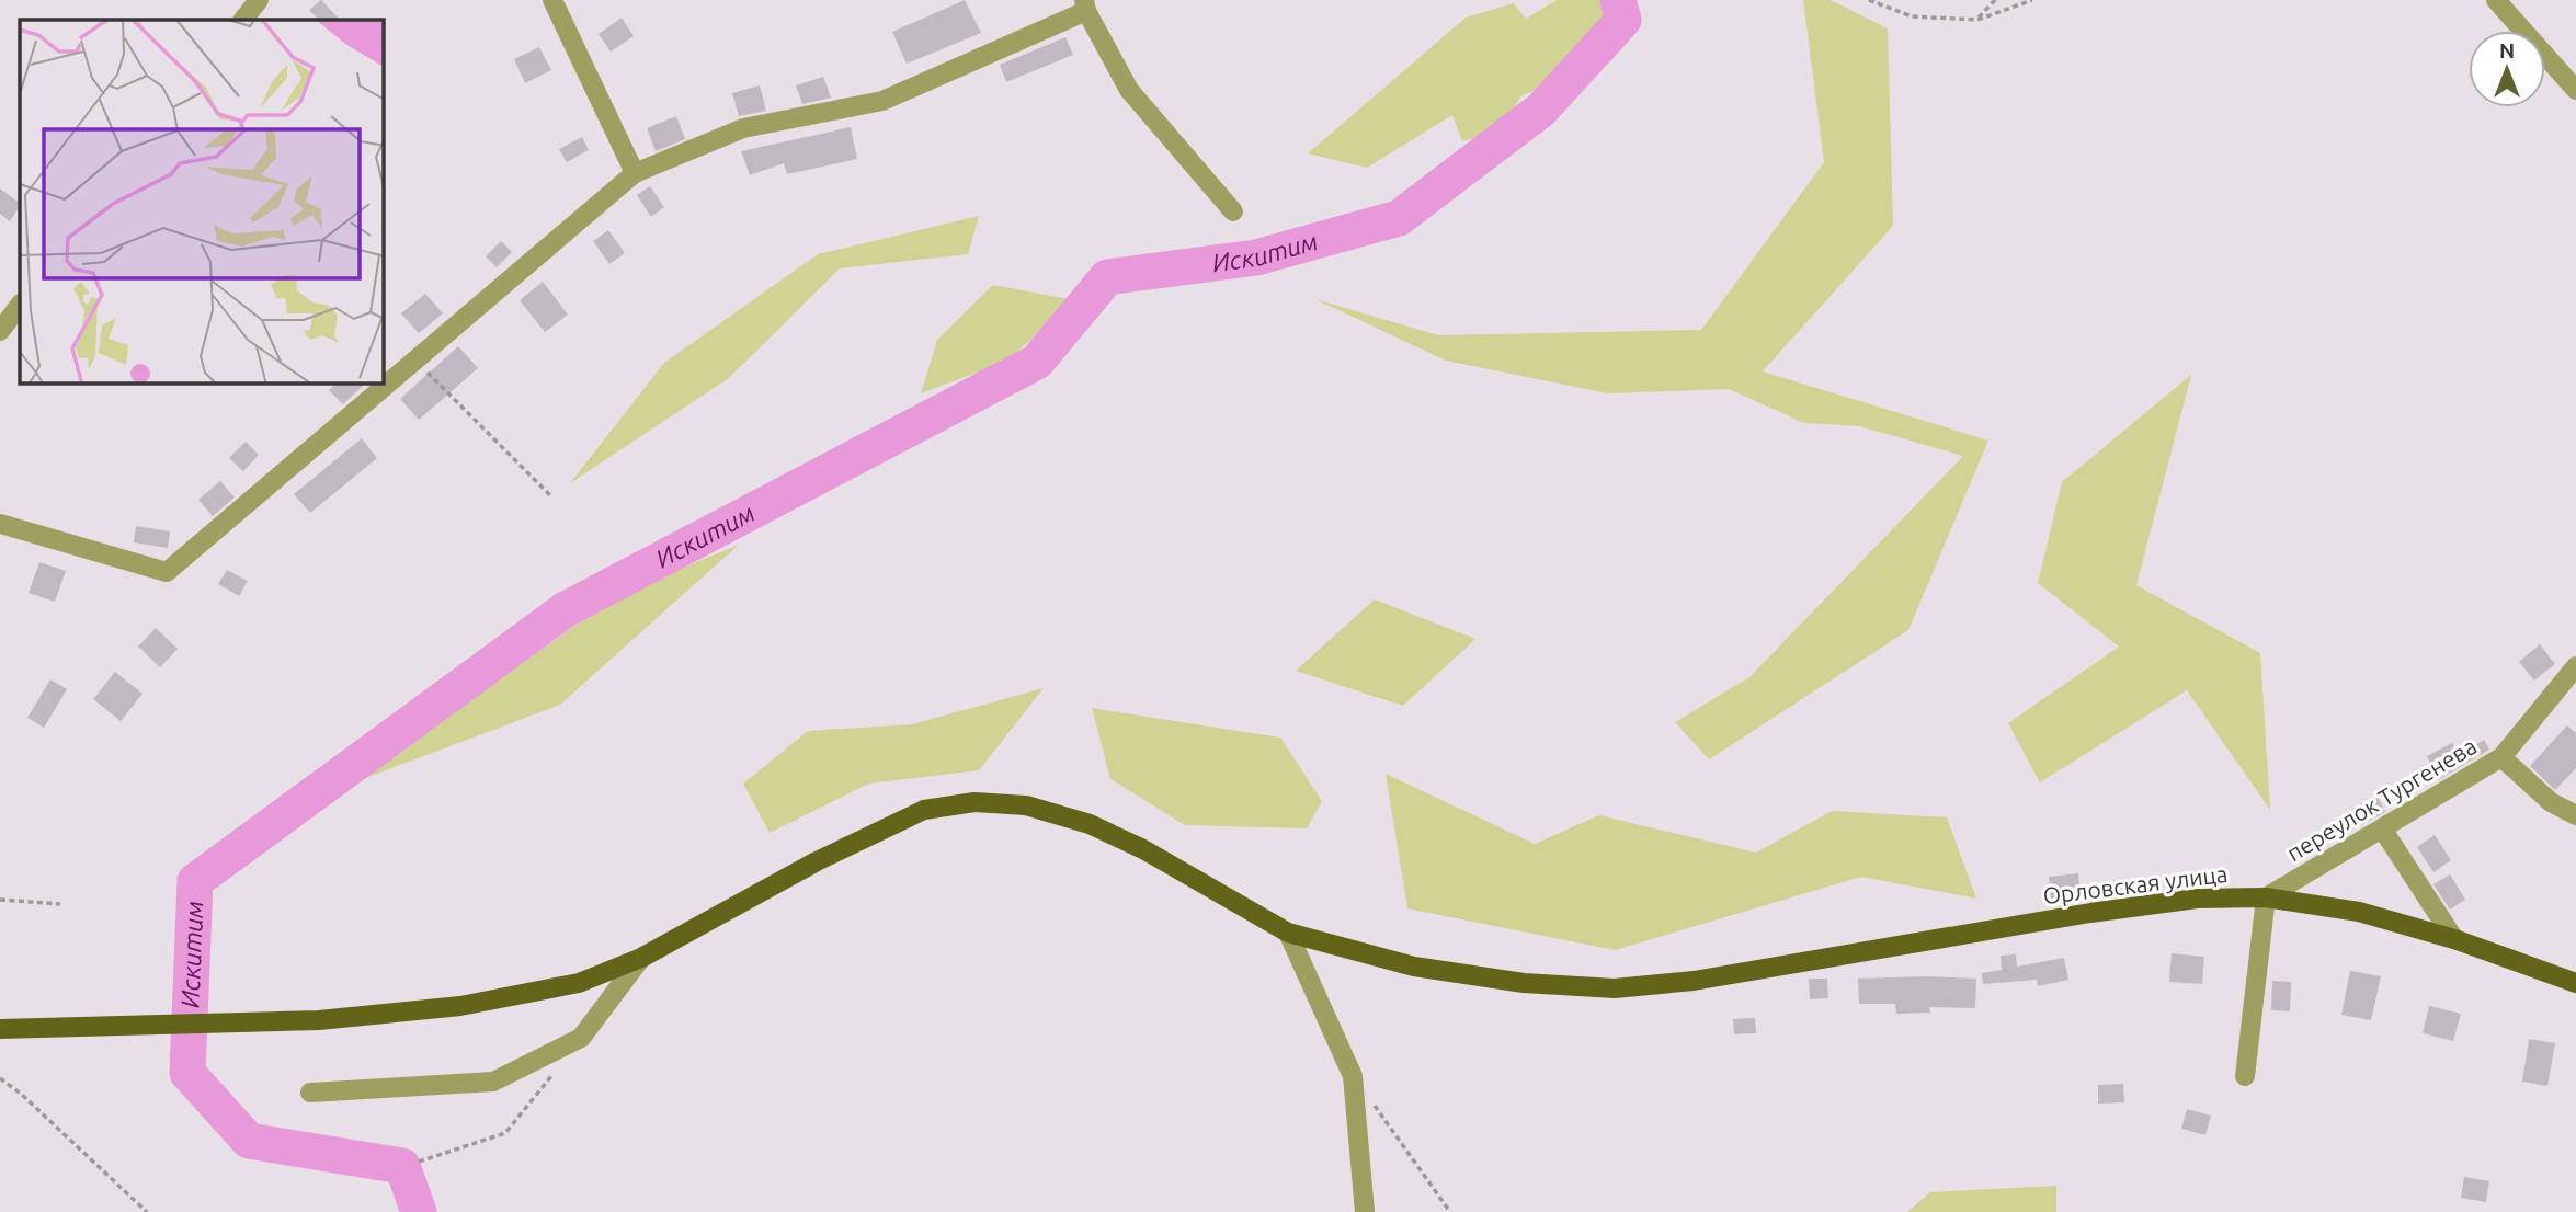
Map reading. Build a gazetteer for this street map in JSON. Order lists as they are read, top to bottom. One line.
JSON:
{"streets":{"main road":["Орловская улица"],"street":["переулок Тургенева"]},"crossings":[["переулок Тургенева","Орловская улица"]],"water":["Искитим"],"north":"top"}
